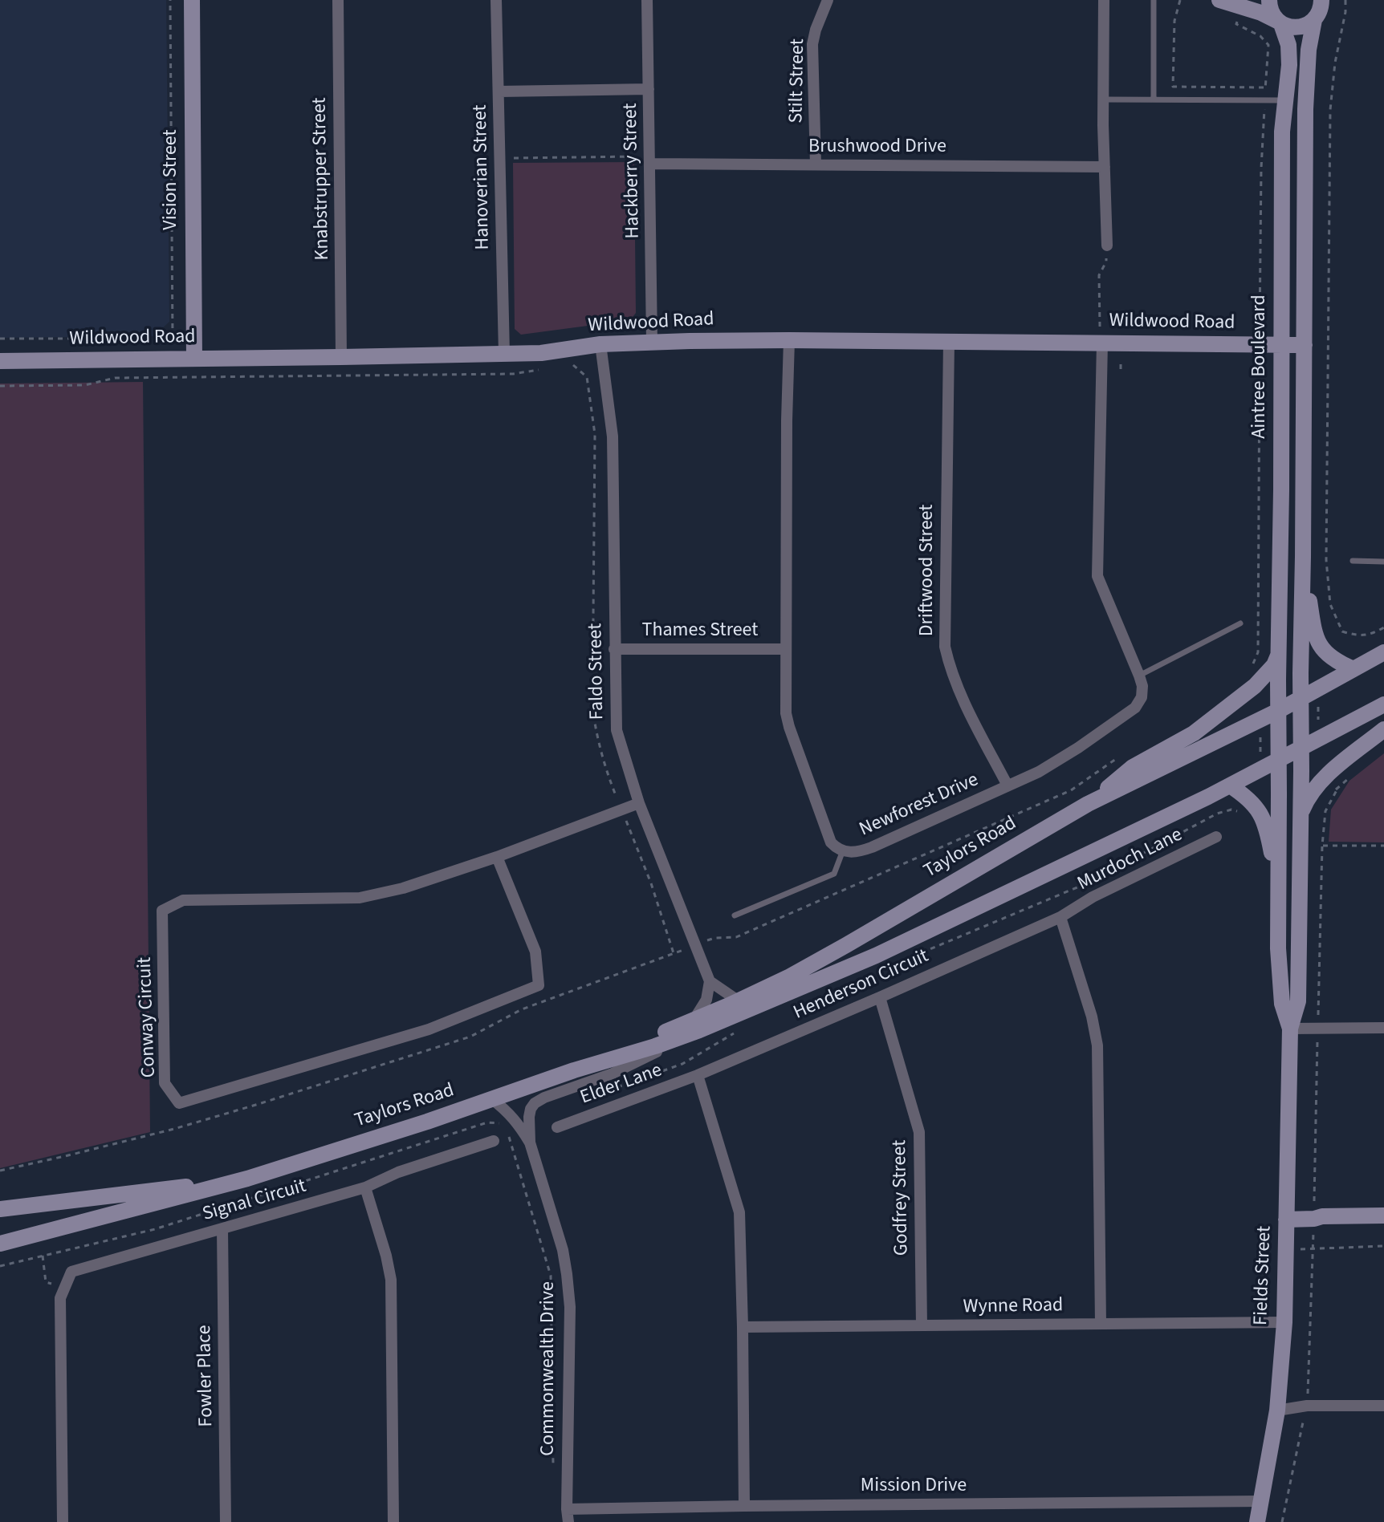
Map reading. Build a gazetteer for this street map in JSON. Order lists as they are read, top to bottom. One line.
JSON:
{"streets":{"street":["Stilt Street","Brushwood Drive","Hackberry Street","Hanoverian Street","Knabstrupper Street","Vision Street","Wildwood Road","Aintree Boulevard","Driftwood Street","Thames Street","Faldo Street","Newforest Drive","Taylors Road","Murdoch Lane","Henderson Circuit","Conway Circuit","Elder Lane","Godfrey Street","Signal Circuit","Fields Street","Wynne Road","Commonwealth Drive","Fowler Place","Mission Drive"]},"crossings":[["Stilt Street","Brushwood Drive"],["Brushwood Drive","Hackberry Street"],["Hackberry Street","Wildwood Road"],["Hanoverian Street","Wildwood Road"],["Knabstrupper Street","Wildwood Road"],["Vision Street","Wildwood Road"],["Wildwood Road","Aintree Boulevard"],["Wildwood Road","Driftwood Street"],["Wildwood Road","Faldo Street"],["Wildwood Road","Newforest Drive"],["Aintree Boulevard","Taylors Road"],["Aintree Boulevard","Fields Street"],["Driftwood Street","Newforest Drive"],["Thames Street","Faldo Street"],["Thames Street","Newforest Drive"],["Faldo Street","Conway Circuit"],["Taylors Road","Fields Street"],["Taylors Road","Commonwealth Drive"],["Murdoch Lane","Henderson Circuit"],["Henderson Circuit","Elder Lane"],["Henderson Circuit","Godfrey Street"],["Godfrey Street","Wynne Road"],["Signal Circuit","Fowler Place"],["Fields Street","Wynne Road"],["Fields Street","Mission Drive"],["Commonwealth Drive","Mission Drive"]]}
